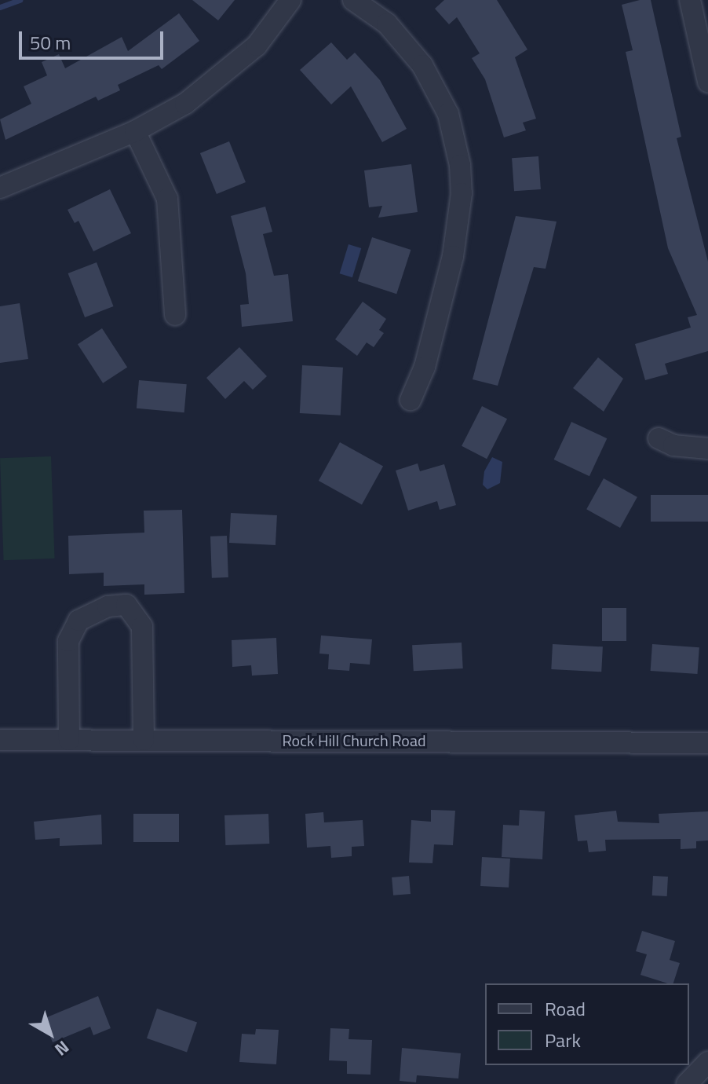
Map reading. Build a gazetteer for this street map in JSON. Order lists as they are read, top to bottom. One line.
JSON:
{"streets":{"street":["Rock Hill Church Road"]},"legend":["Road","Park"],"scale_bar":"50 m","north":"bottom right"}
